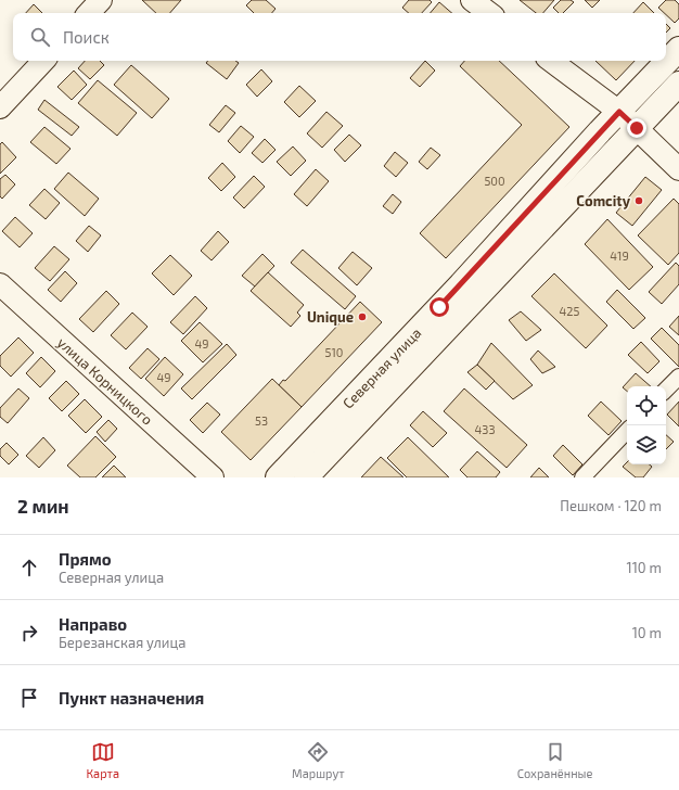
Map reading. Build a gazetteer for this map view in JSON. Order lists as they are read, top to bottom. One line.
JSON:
{"streets":{"main road":["Северная улица"],"street":["улица Корницкого"]},"places":["Comcity","Unique"],"house_numbers":["500","419","425","49","510","49","53","433"],"page":{"search":"Поиск","heading":["2 мин","Пешком · 120 m"],"list":[["Прямо","Северная улица","110 m"],["Направо","Березанская улица","10 m"],"Пункт назначения"],"nav":["Карта","Маршрут","Сохранённые"]}}
